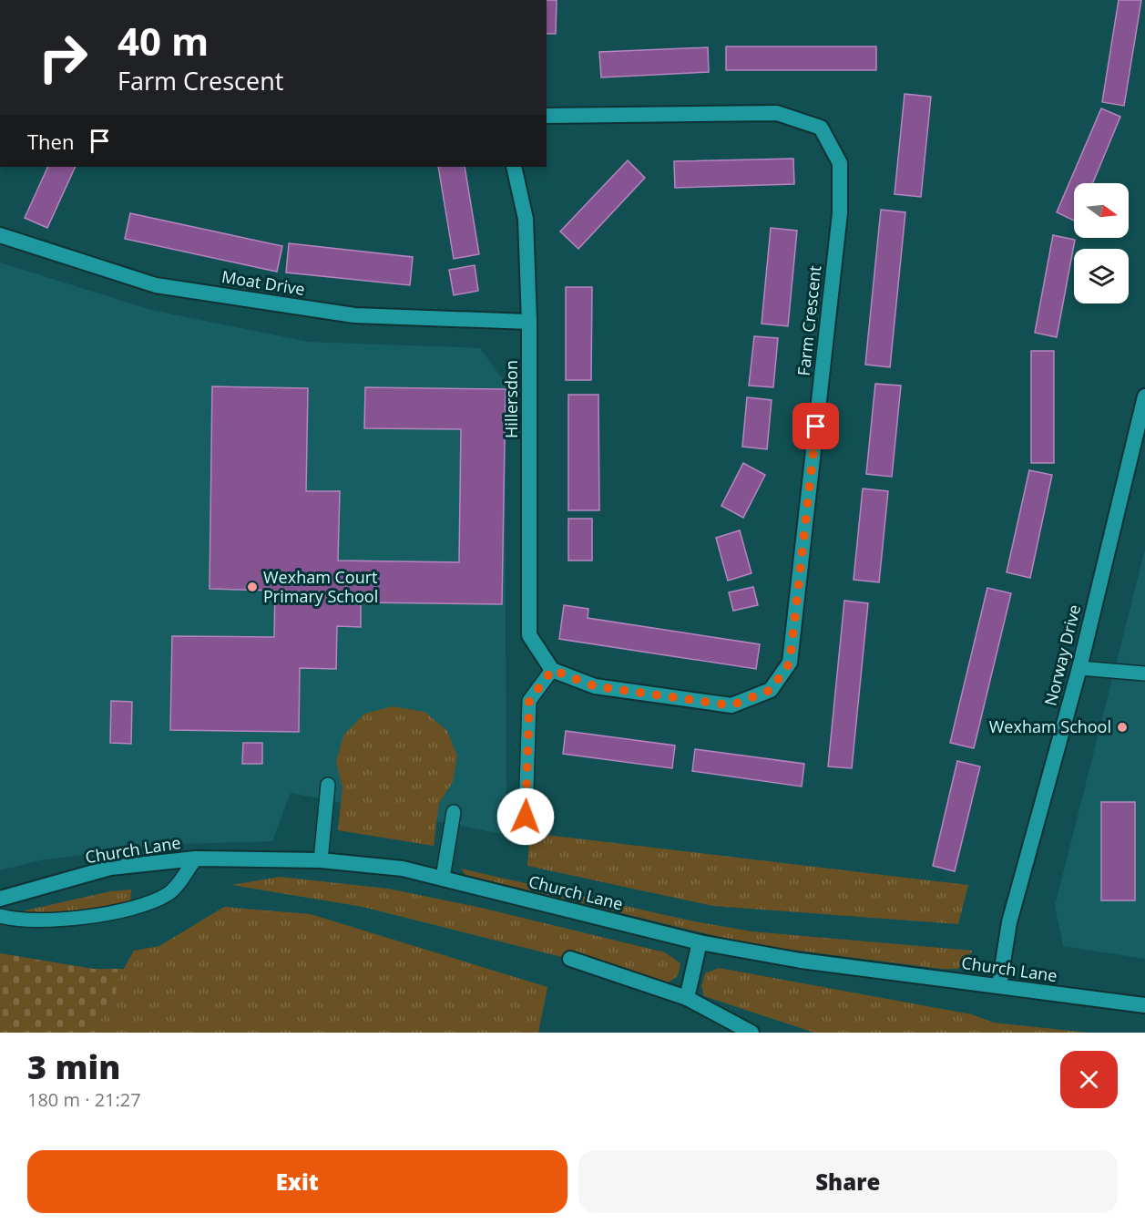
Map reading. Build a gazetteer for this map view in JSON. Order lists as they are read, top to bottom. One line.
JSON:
{"streets":{"street":["Moat Drive","Farm Crescent","Hillersdon","Norway Drive","Church Lane"]},"crossings":[["Moat Drive","Hillersdon"],["Farm Crescent","Hillersdon"],["Norway Drive","Church Lane"]],"places":["Wexham Court Primary School","Wexham School"],"north":"right","page":{"turn":["40 m","Farm Crescent"],"then":"Then","heading":["3 min","180 m · 21:27"],"buttons":["Exit","Share"]}}
